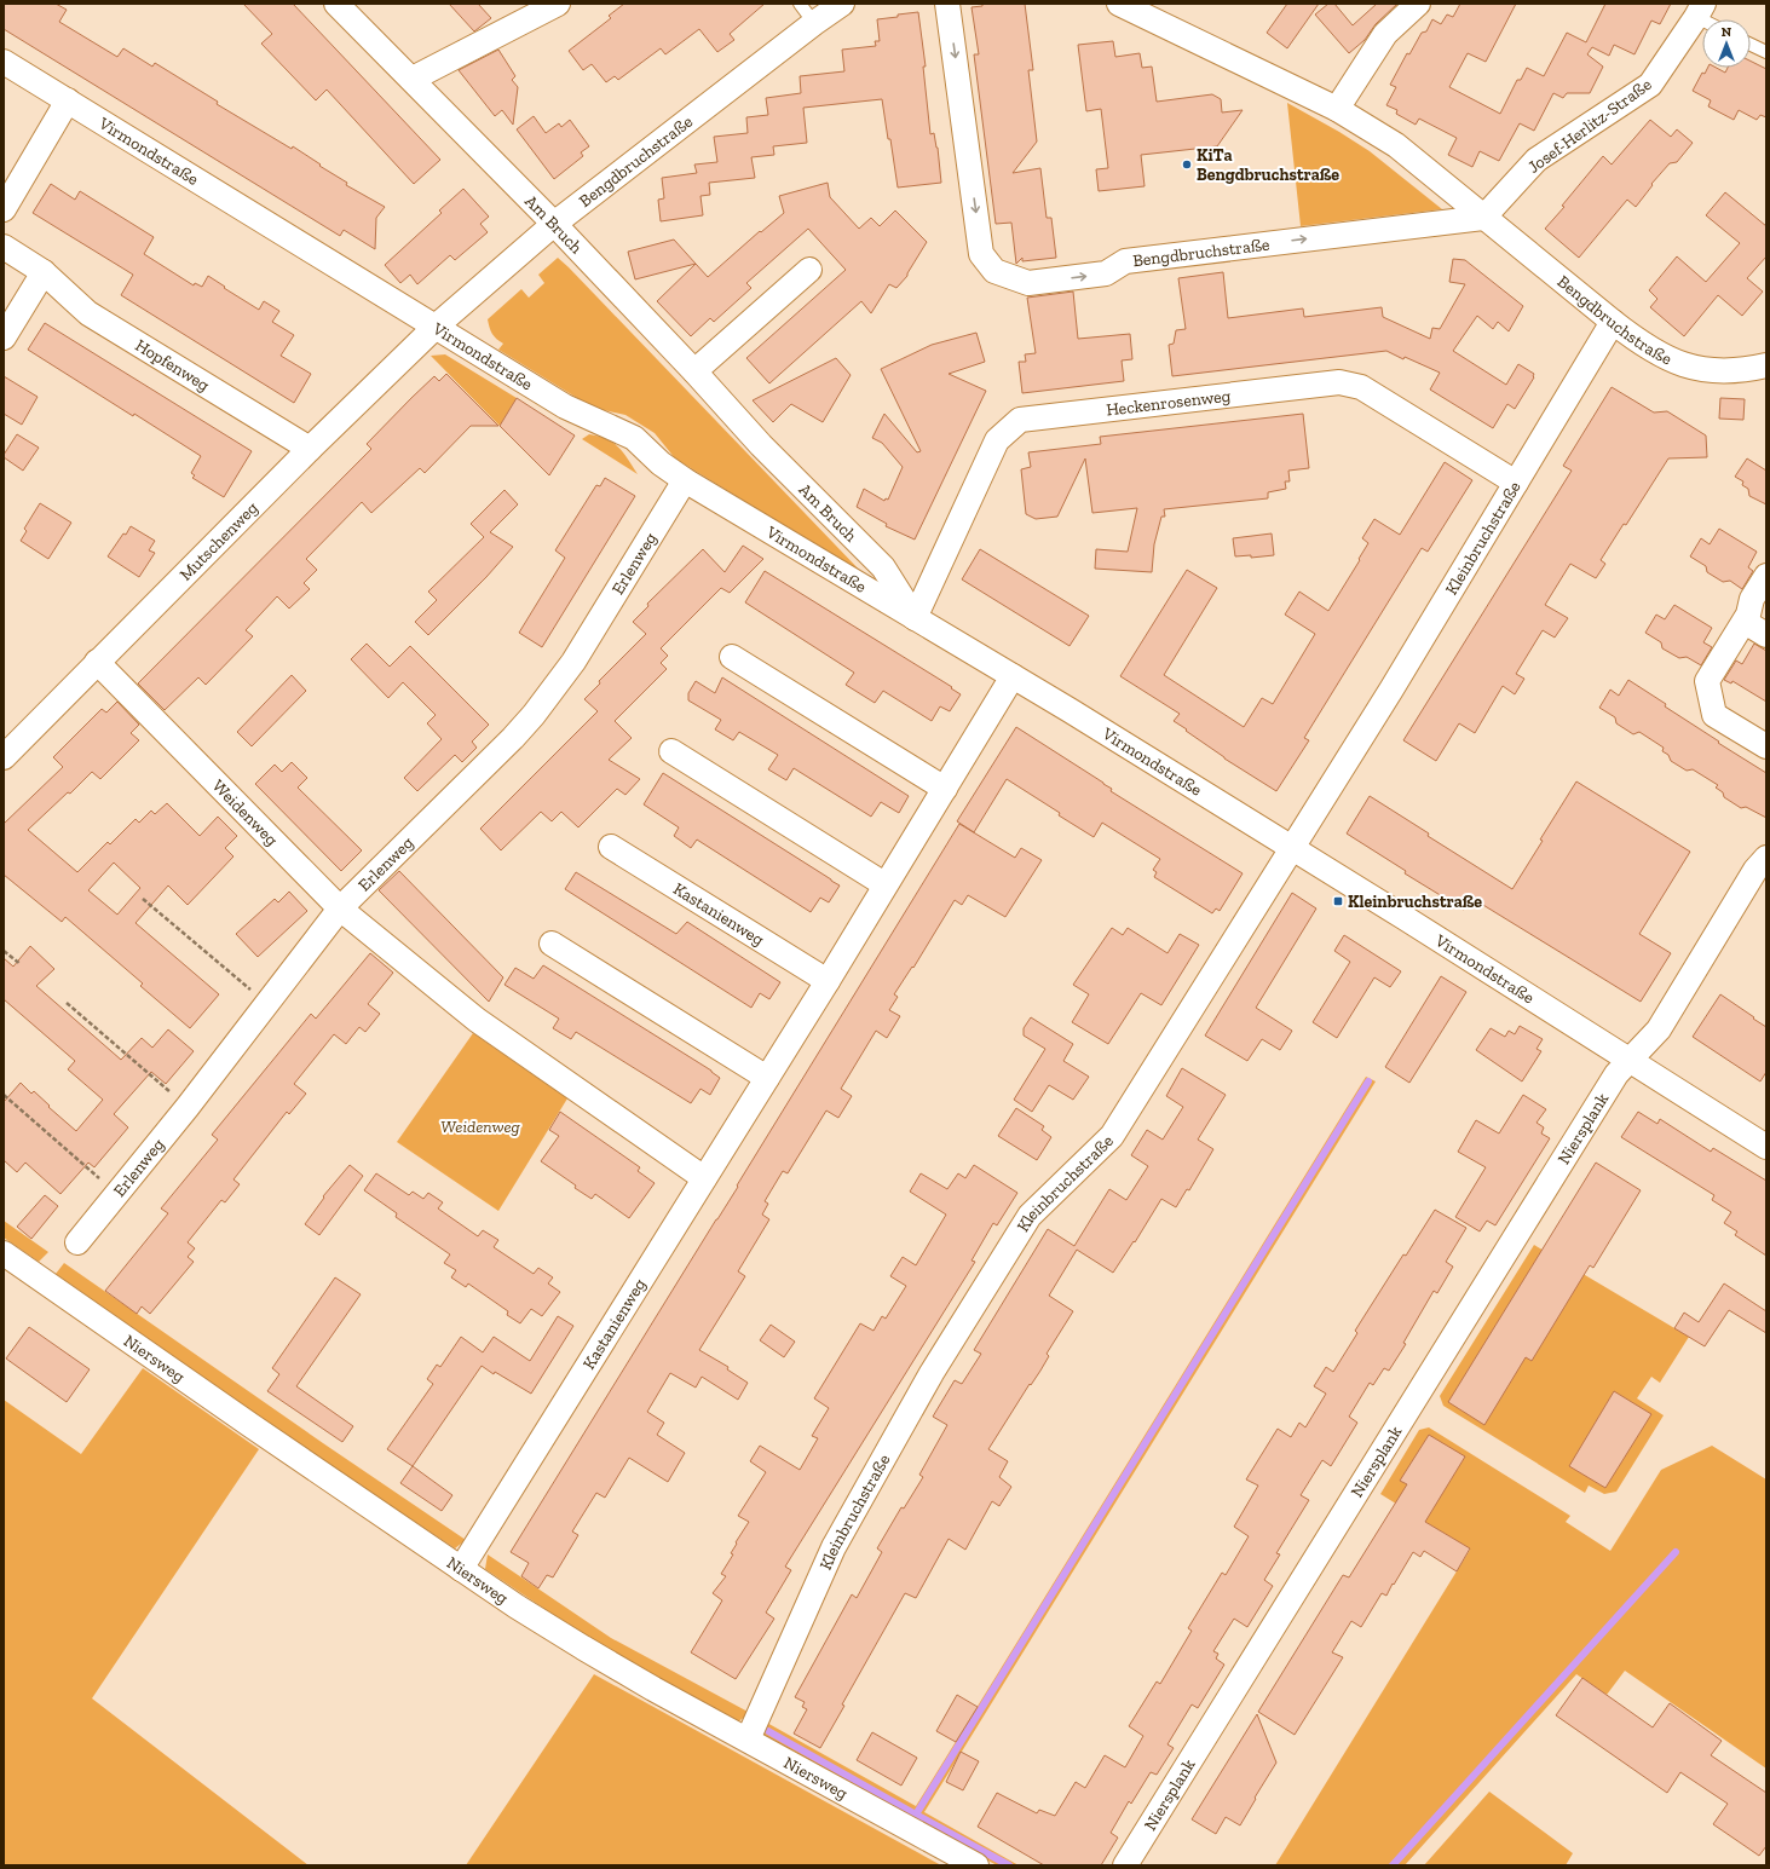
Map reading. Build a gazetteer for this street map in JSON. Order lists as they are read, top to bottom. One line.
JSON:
{"streets":{"street":["Josef-Herlitz-Straße","Virmondstraße","Bengdbruchstraße","Am Bruch","Hopfenweg","Heckenrosenweg","Kleinbruchstraße","Mutschenweg","Erlenweg","Weidenweg","Kastanienweg","Niersplank","Niersweg"]},"crossings":[["Josef-Herlitz-Straße","Bengdbruchstraße"],["Virmondstraße","Bengdbruchstraße"],["Virmondstraße","Am Bruch"],["Virmondstraße","Heckenrosenweg"],["Virmondstraße","Kleinbruchstraße"],["Virmondstraße","Mutschenweg"],["Virmondstraße","Erlenweg"],["Virmondstraße","Kastanienweg"],["Virmondstraße","Niersplank"],["Bengdbruchstraße","Am Bruch"],["Bengdbruchstraße","Kleinbruchstraße"],["Bengdbruchstraße","Mutschenweg"],["Am Bruch","Heckenrosenweg"],["Hopfenweg","Mutschenweg"],["Heckenrosenweg","Kleinbruchstraße"],["Kleinbruchstraße","Niersweg"],["Mutschenweg","Weidenweg"],["Erlenweg","Weidenweg"],["Weidenweg","Kastanienweg"],["Kastanienweg","Niersweg"]],"parks":["Weidenweg"],"places":{"other":["KiTa Bengdbruchstraße"],"transit":["Kleinbruchstraße"]},"north":"top"}
